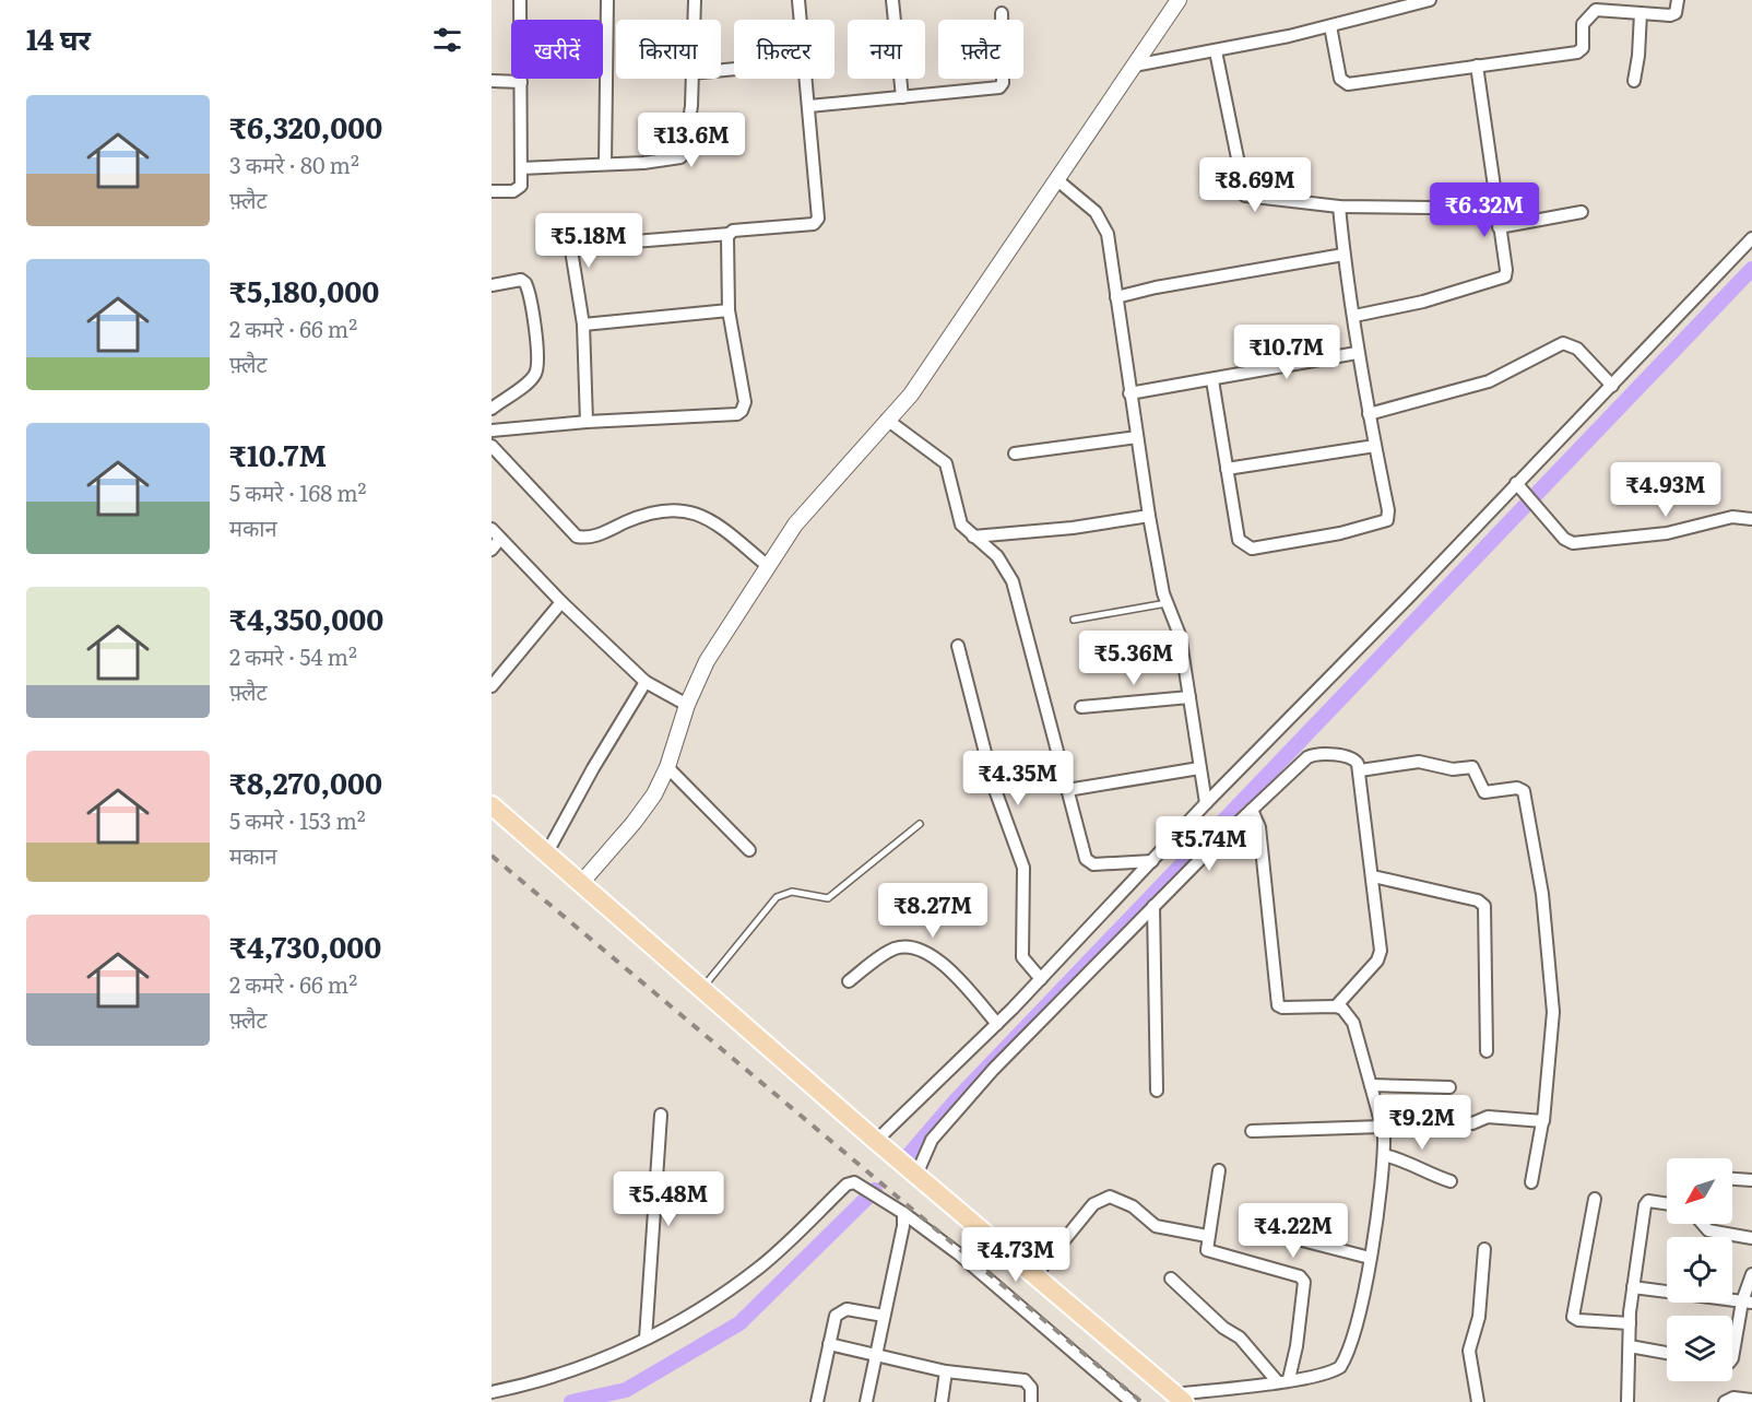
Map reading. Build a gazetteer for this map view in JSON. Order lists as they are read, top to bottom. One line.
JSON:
{"north":"bottom left","page":{"heading":"14 घर","chip":["खरीदें","किराया","फ़िल्टर","नया","फ़्लैट"],"list":[{"name":"₹6,320,000","note":"3 कमरे · 80 m² · फ़्लैट"},{"name":"₹5,180,000","note":"2 कमरे · 66 m² · फ़्लैट"},{"name":"₹10.7M","note":"5 कमरे · 168 m² · मकान"},{"name":"₹4,350,000","note":"2 कमरे · 54 m² · फ़्लैट"},{"name":"₹8,270,000","note":"5 कमरे · 153 m² · मकान"},{"name":"₹4,730,000","note":"2 कमरे · 66 m² · फ़्लैट"}],"price":["₹13.6M","₹8.69M","₹6.32M","₹5.18M","₹10.7M","₹4.93M","₹5.36M","₹4.35M","₹5.74M","₹8.27M","₹9.2M","₹5.48M","₹4.22M","₹4.73M"]}}
